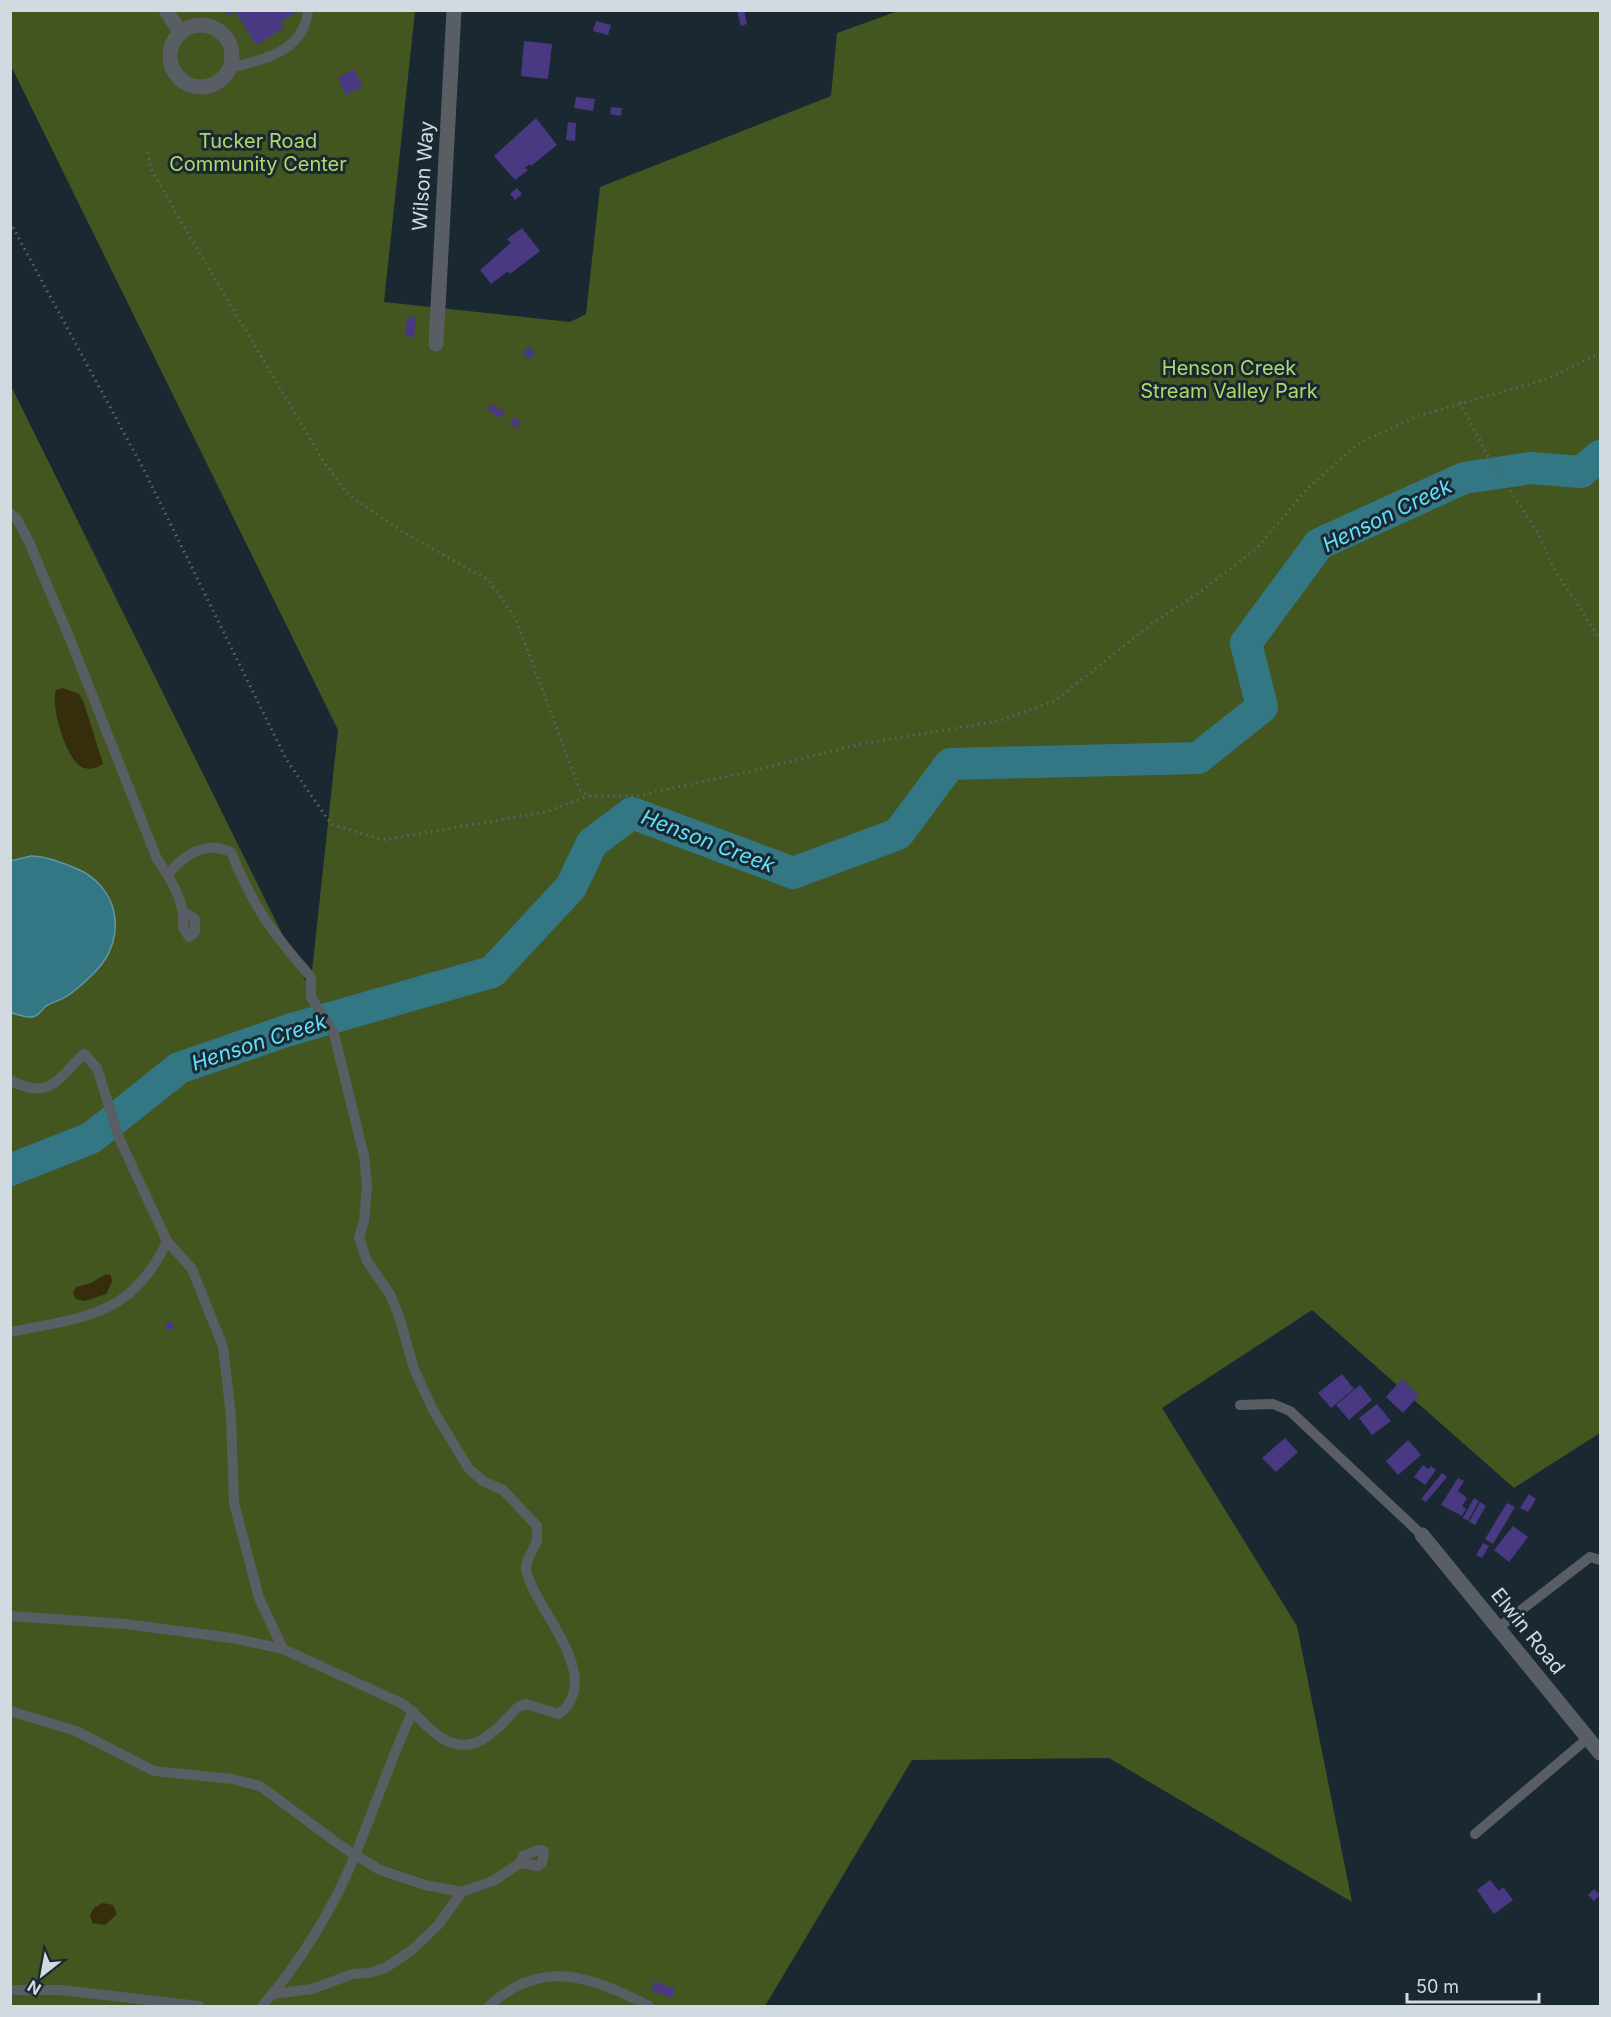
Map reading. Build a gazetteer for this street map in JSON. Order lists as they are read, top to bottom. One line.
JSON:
{"streets":{"street":["Wilson Way","Elwin Road"]},"water":["Henson Creek"],"parks":["Tucker Road Community Center","Henson Creek Stream Valley Park"],"scale_bar":"50 m","north":"bottom left"}
